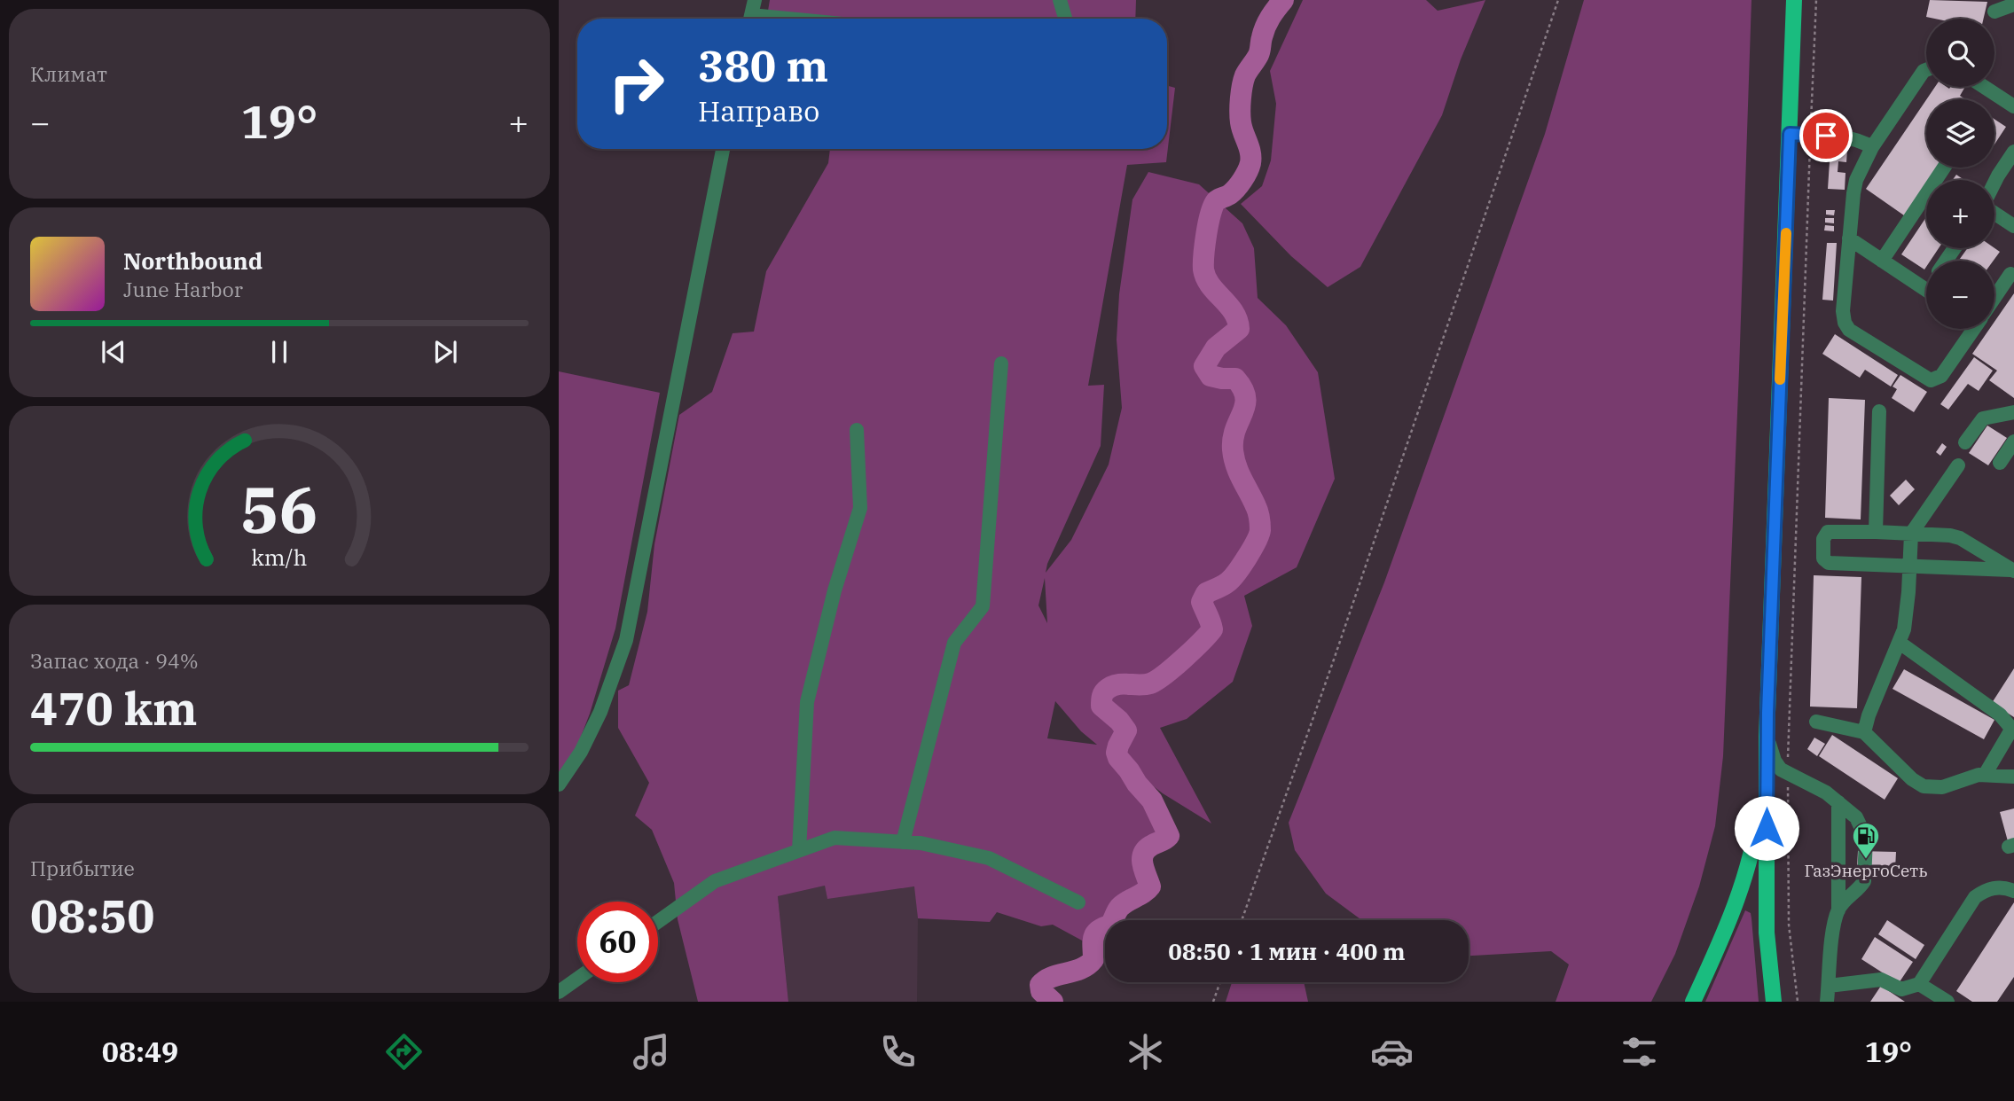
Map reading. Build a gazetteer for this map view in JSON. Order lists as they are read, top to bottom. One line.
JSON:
{"places":{"fuel station":["ГазЭнергоСеть"]},"page":{"tile":["Климат",["Запас хода · 94%","470 km"],["Прибытие","08:50"]],"map_buttons":["+","−"],"turn":["380 m","Направо"],"heat":["−","19°","+"],"song":["Northbound","June Harbor"],"limit":"60","trip":"08:50 · 1 мин · 400 m","tabs":["08:49","19°"],"gauge":["56","km/h"]}}
